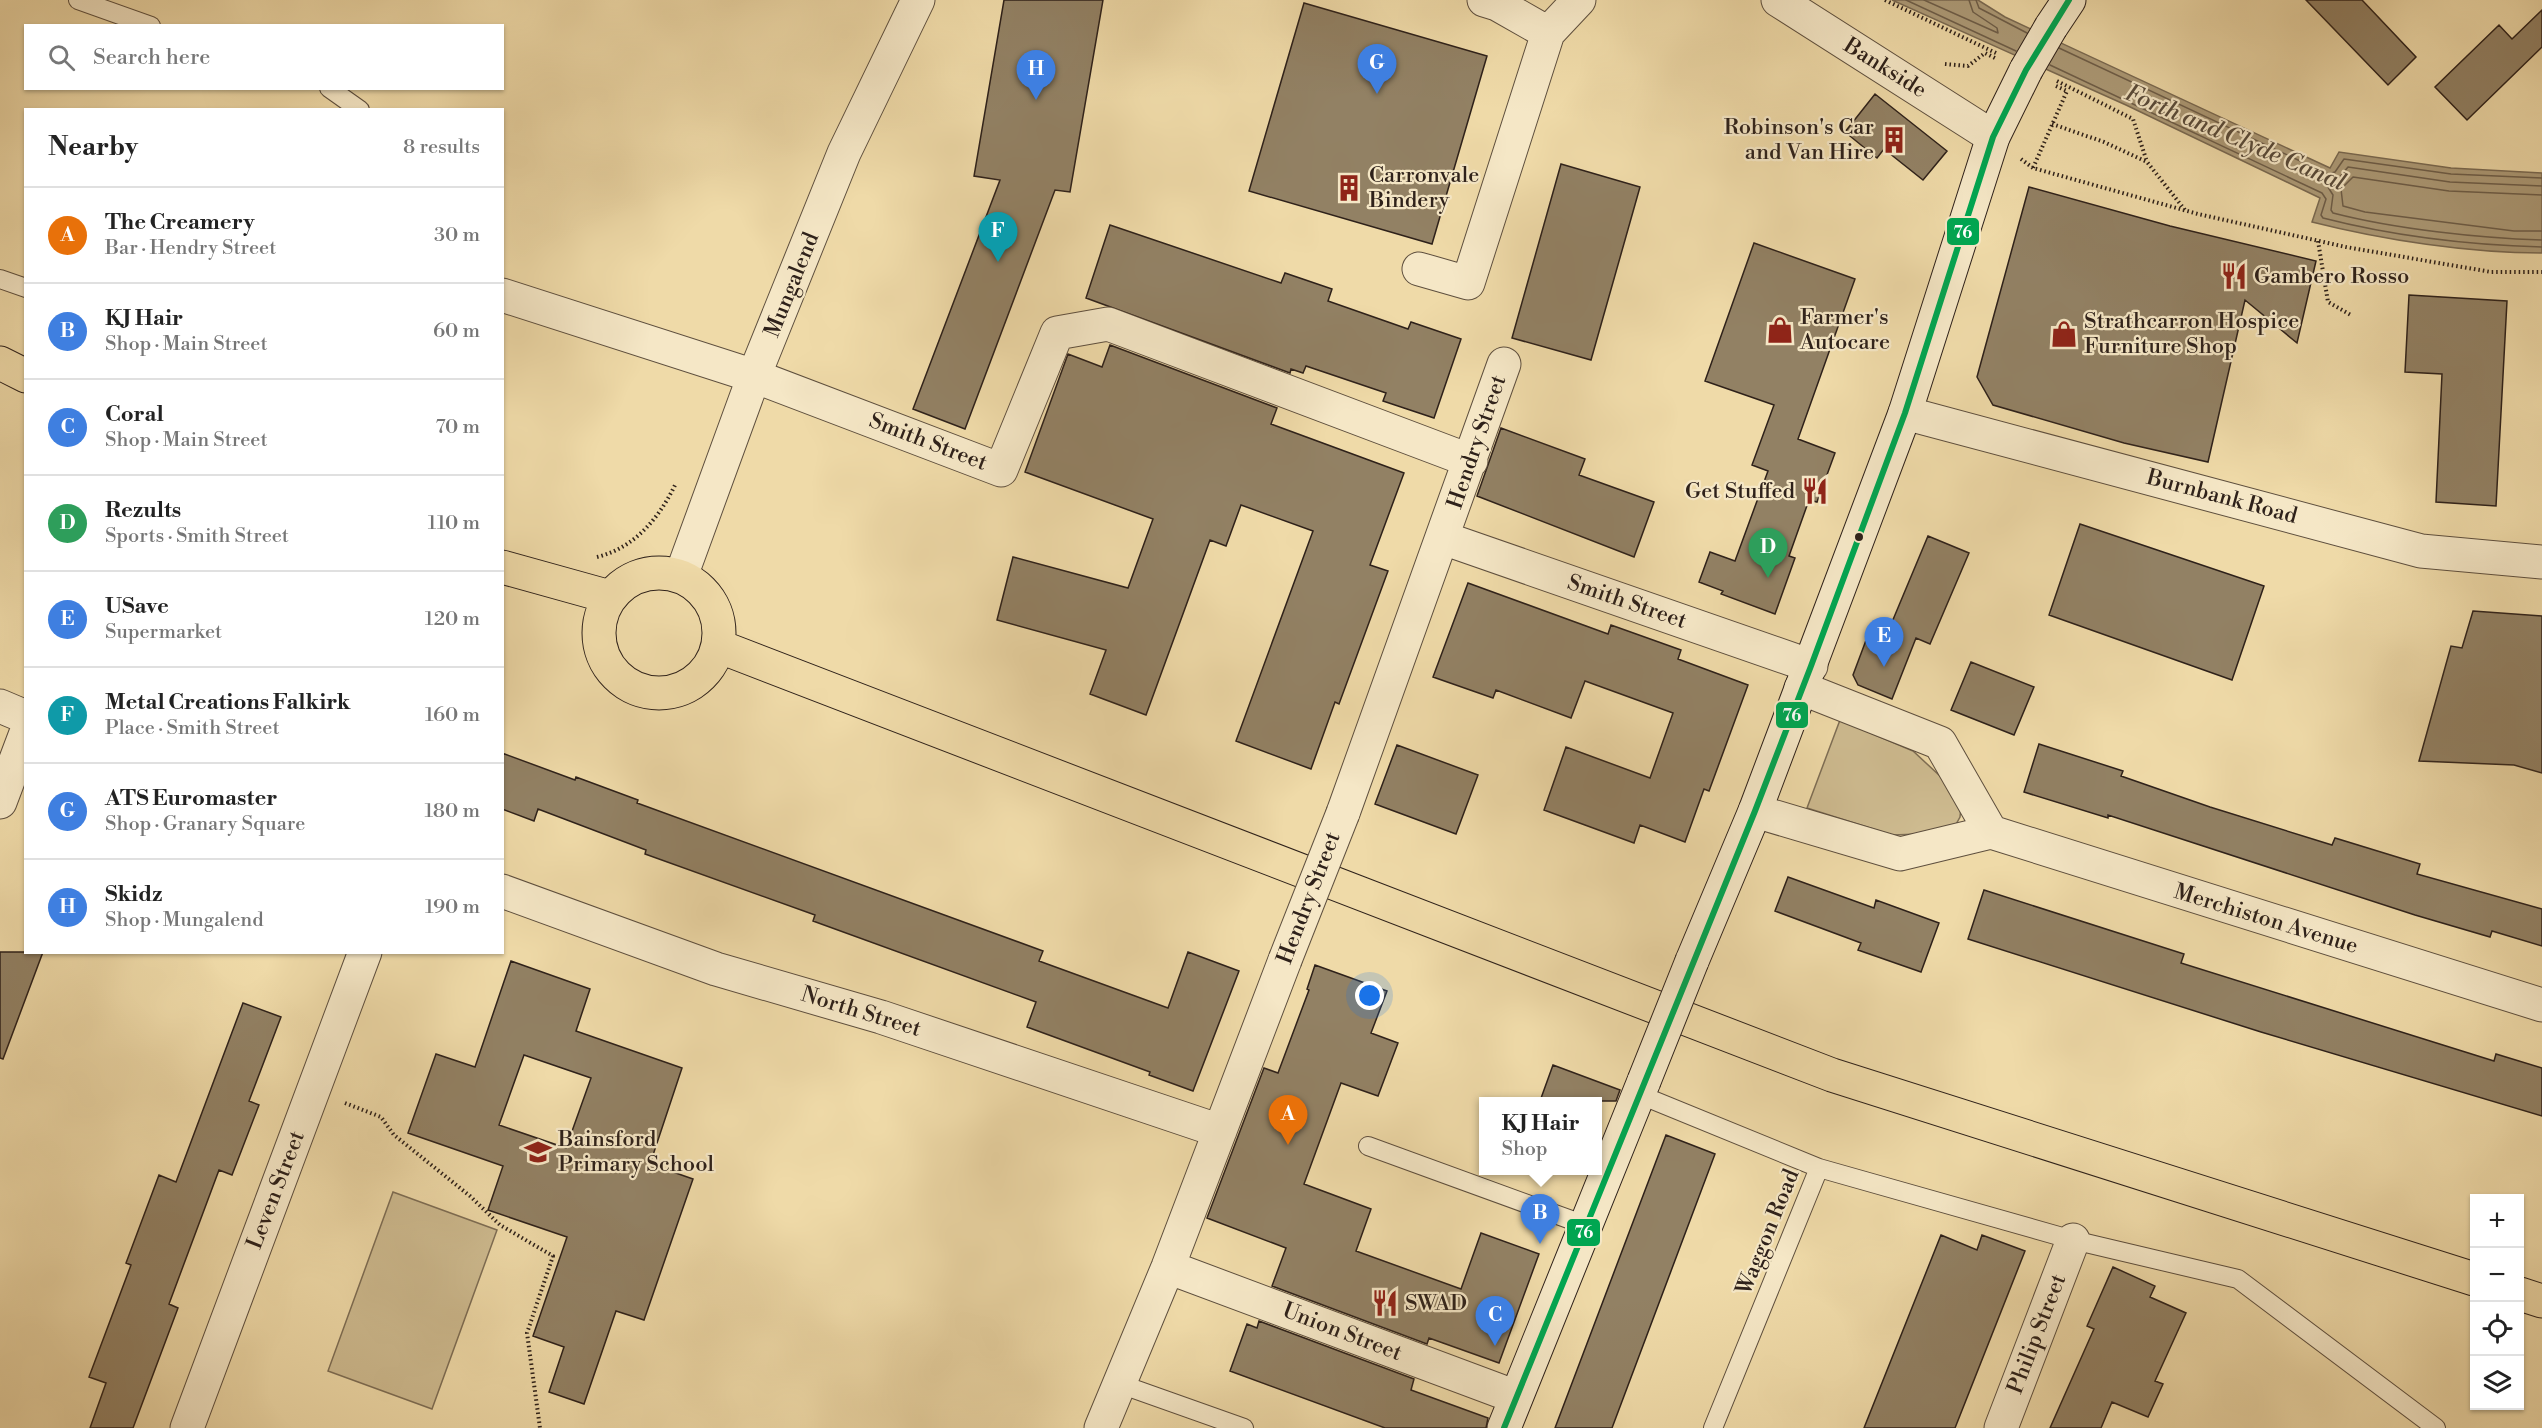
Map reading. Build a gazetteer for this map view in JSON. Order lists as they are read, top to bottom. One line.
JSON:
{"streets":{"street":["Bankside","Mungalend","Smith Street","Hendry Street","Burnbank Road","Merchiston Avenue","North Street","Leven Street","Union Street","Philip Street"],"lane":["Waggon Road"]},"crossings":[["Mungalend","Smith Street"],["Smith Street","Hendry Street"],["Hendry Street","North Street"],["Hendry Street","Union Street"]],"water":["Forth and Clyde Canal"],"places":{"building":["Robinson's Car and Van Hire","Carronvale Bindery"],"restaurant":["Gambero Rosso","Get Stuffed","SWAD"],"shop":["Farmer's Autocare","Strathcarron Hospice Furniture Shop"],"school or university":["Bainsford Primary School"]},"lines":["transit line 76"],"page":{"search":"Search here","pins":["G","H","F","D","E","A","B","C"],"heading":["Nearby","8 results"],"list":[{"mark":"A","name":"The Creamery","note":"Bar · Hendry Street","value":"30 m"},{"mark":"B","name":"KJ Hair","note":"Shop · Main Street","value":"60 m"},{"mark":"C","name":"Coral","note":"Shop · Main Street","value":"70 m"},{"mark":"D","name":"Rezults","note":"Sports · Smith Street","value":"110 m"},{"mark":"E","name":"USave","note":"Supermarket","value":"120 m"},{"mark":"F","name":"Metal Creations Falkirk","note":"Place · Smith Street","value":"160 m"},{"mark":"G","name":"ATS Euromaster","note":"Shop · Granary Square","value":"180 m"},{"mark":"H","name":"Skidz","note":"Shop · Mungalend","value":"190 m"}],"popup":["KJ Hair","Shop"],"map_buttons":["+","−"]}}
